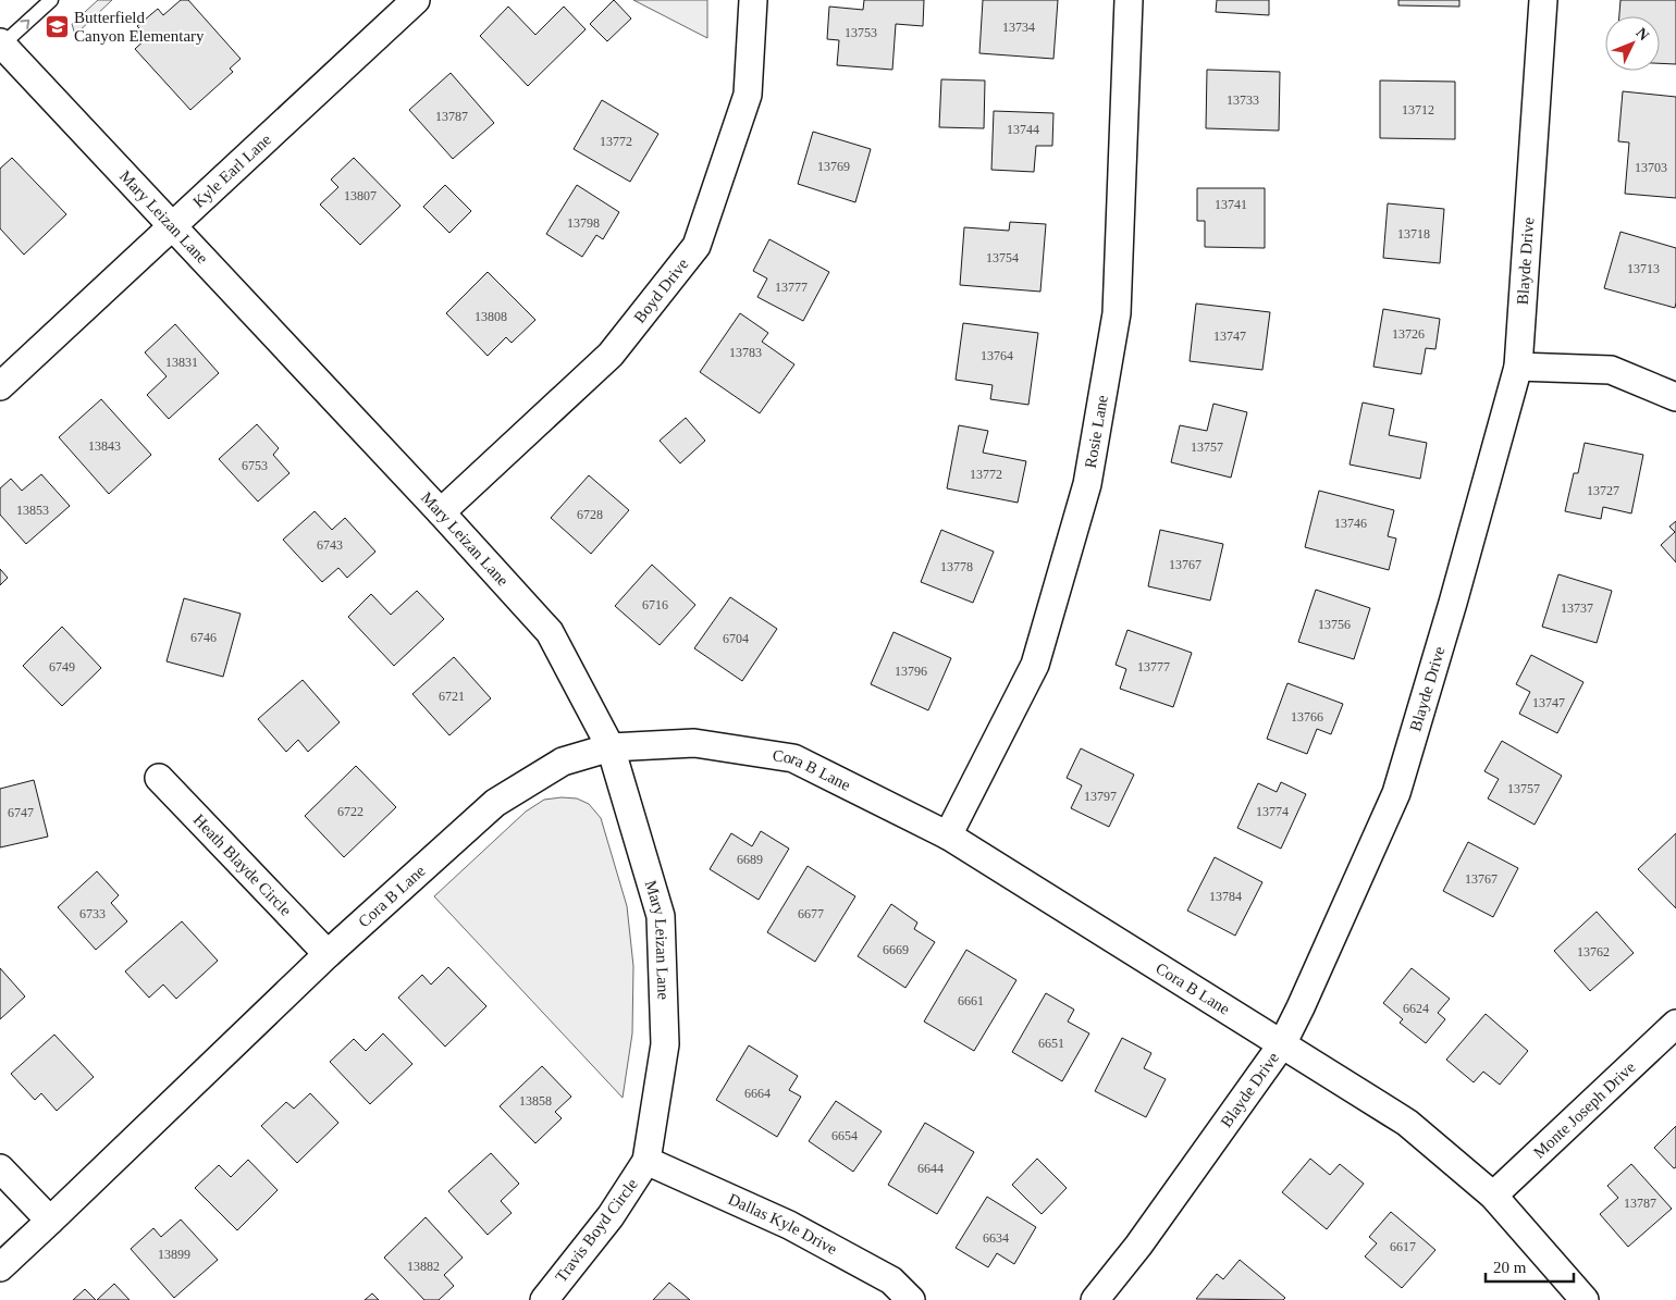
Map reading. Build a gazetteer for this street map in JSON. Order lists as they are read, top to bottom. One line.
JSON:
{"streets":{"street":["Kyle Earl Lane","Mary Leizan Lane","Blayde Drive","Boyd Drive","Rosie Lane","Cora B Lane","Heath Blayde Circle","Monte Joseph Drive","Dallas Kyle Drive","Travis Boyd Circle"]},"crossings":[["Kyle Earl Lane","Mary Leizan Lane"],["Mary Leizan Lane","Boyd Drive"],["Mary Leizan Lane","Cora B Lane"],["Mary Leizan Lane","Dallas Kyle Drive"],["Mary Leizan Lane","Travis Boyd Circle"],["Blayde Drive","Cora B Lane"],["Rosie Lane","Cora B Lane"],["Cora B Lane","Heath Blayde Circle"],["Cora B Lane","Monte Joseph Drive"],["Dallas Kyle Drive","Travis Boyd Circle"]],"places":{"school or university":["Butterfield Canyon Elementary"]},"house_numbers":["13734","13753","13733","13712","13787","13744","13772","13769","13703","13807","13741","13798","13718","13754","13713","13777","13808","13726","13747","13783","13764","13831","13843","13757","6753","13772","13727","13853","6728","13746","6743","13767","13778","6716","13737","13756","6746","6704","6749","13777","13796","6721","13747","13766","13757","13797","6722","13774","6747","6689","13767","13784","6733","6677","6669","13762","6661","6624","6651","6664","13858","6654","6644","13787","6634","6617","13899","13882"],"scale_bar":"20 m","north":"top right"}
